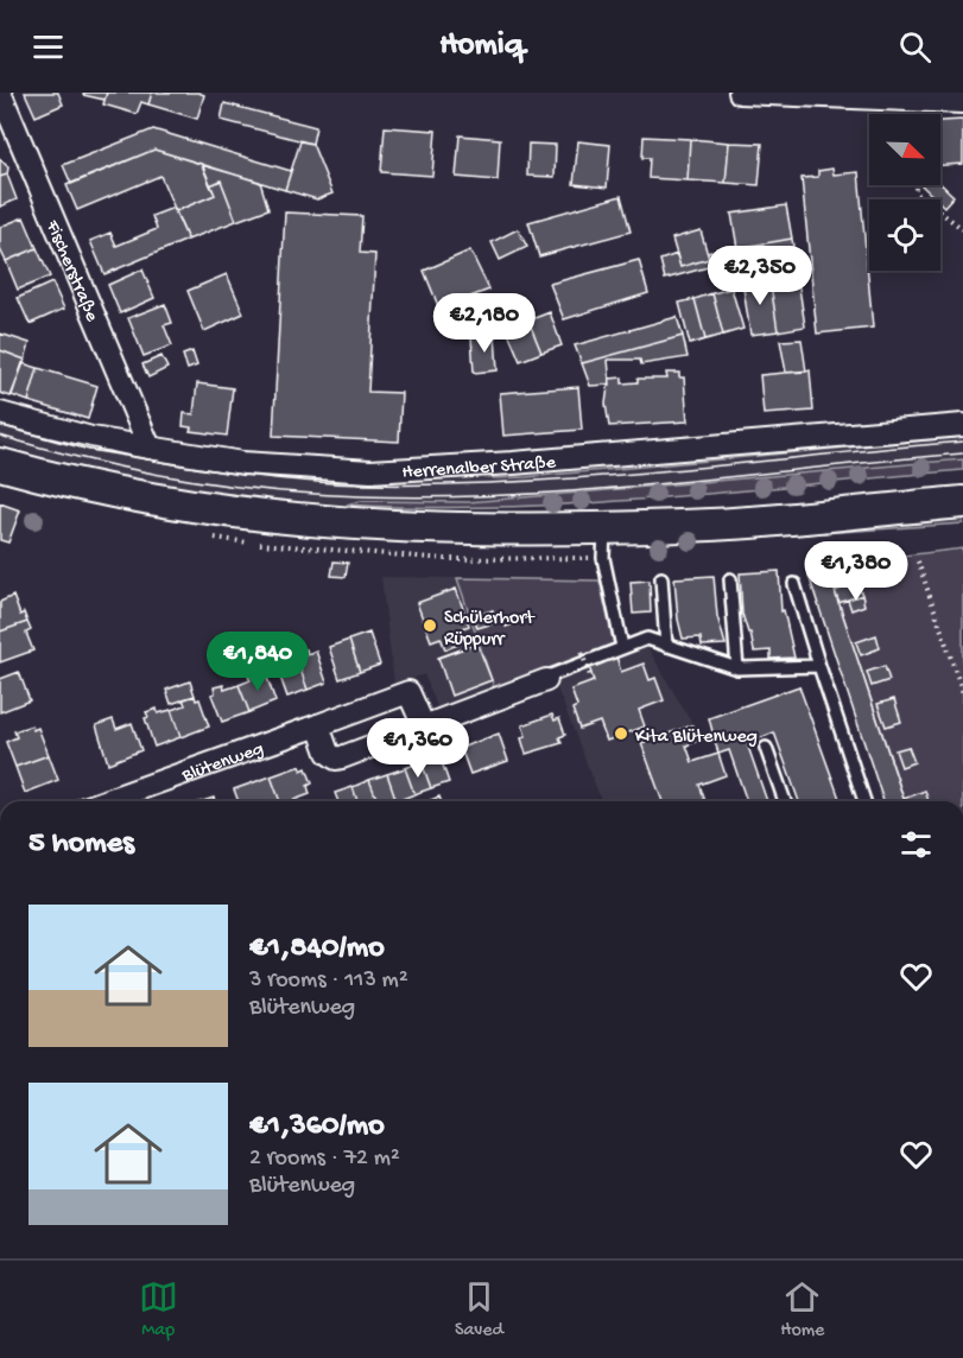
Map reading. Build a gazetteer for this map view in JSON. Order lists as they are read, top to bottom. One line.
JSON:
{"streets":{"street":["Fischerstraße","Herrenalber Straße","Blütenweg"]},"crossings":[["Fischerstraße","Herrenalber Straße"]],"places":["Schülerhort Rüppurr","Kita Blütenweg"],"north":"bottom right","page":{"header":"Homiq","price":["€2,350","€2,180","€1,380","€1,840","€1,360"],"heading":"5 homes","list":[{"name":"€1,840/mo","note":"3 rooms · 113 m² · Blütenweg"},{"name":"€1,360/mo","note":"2 rooms · 72 m² · Blütenweg"}],"tabs":["Map","Saved","Home"]}}
